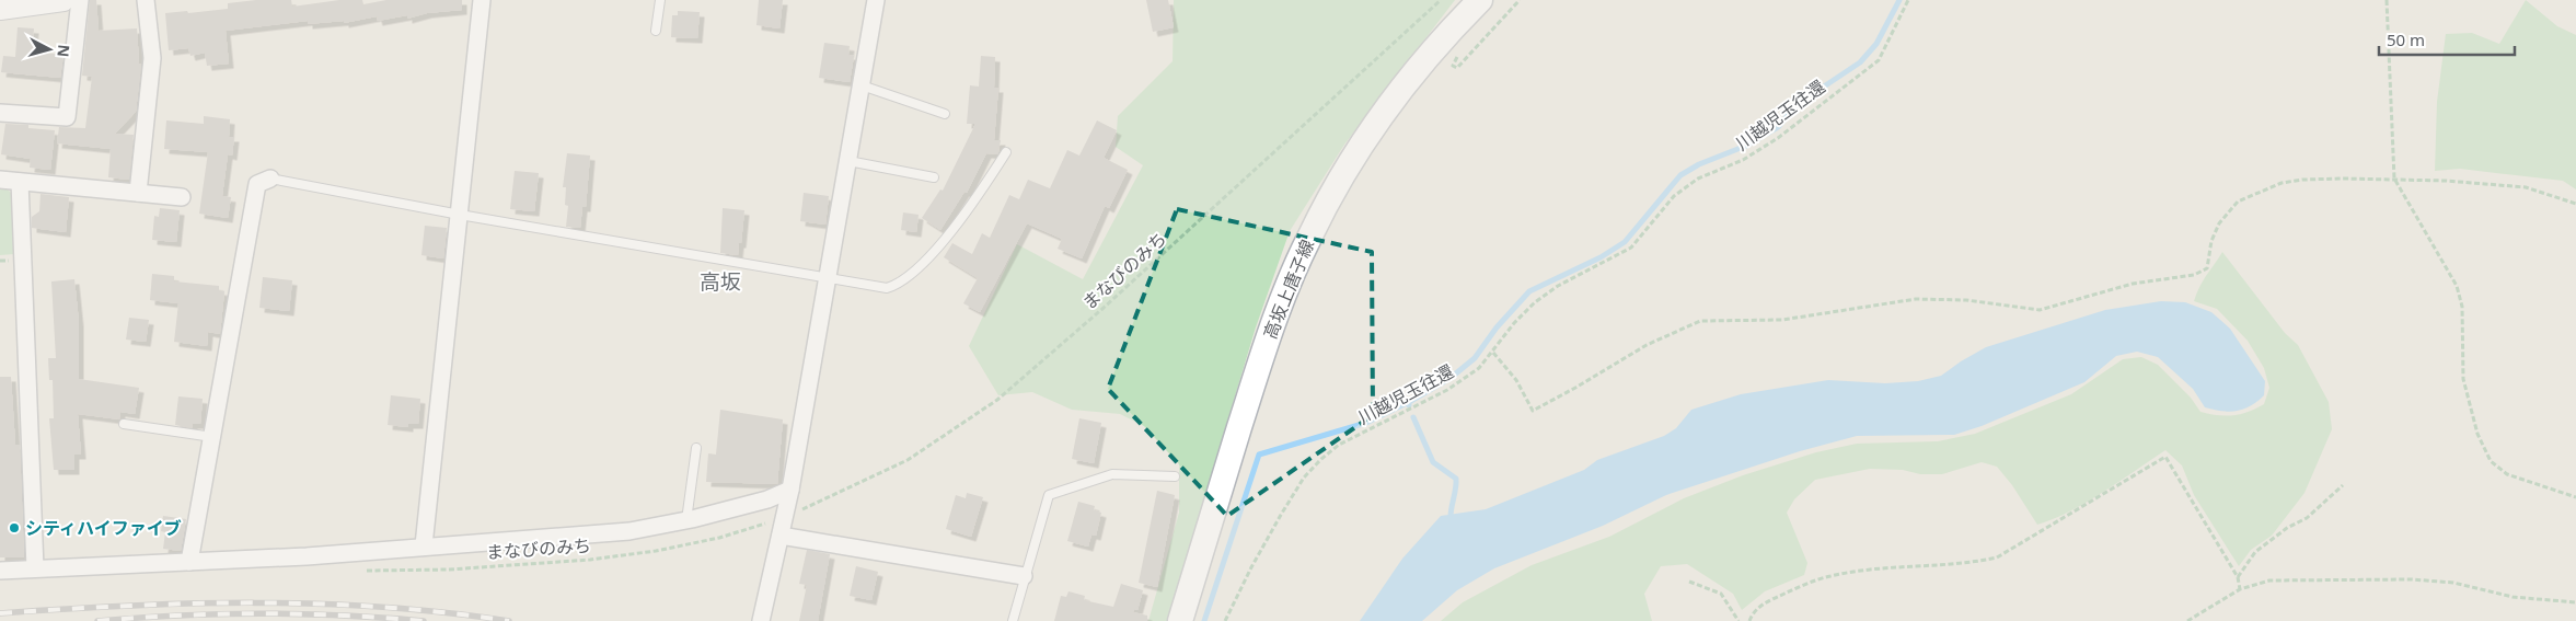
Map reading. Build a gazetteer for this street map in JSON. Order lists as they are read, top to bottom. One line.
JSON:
{"streets":{"main road":["高坂上唐子線"],"path":["川越児玉往還","まなびのみち"]},"districts":["高坂"],"places":["シティハイファイブ"],"scale_bar":"50 m","north":"right"}
